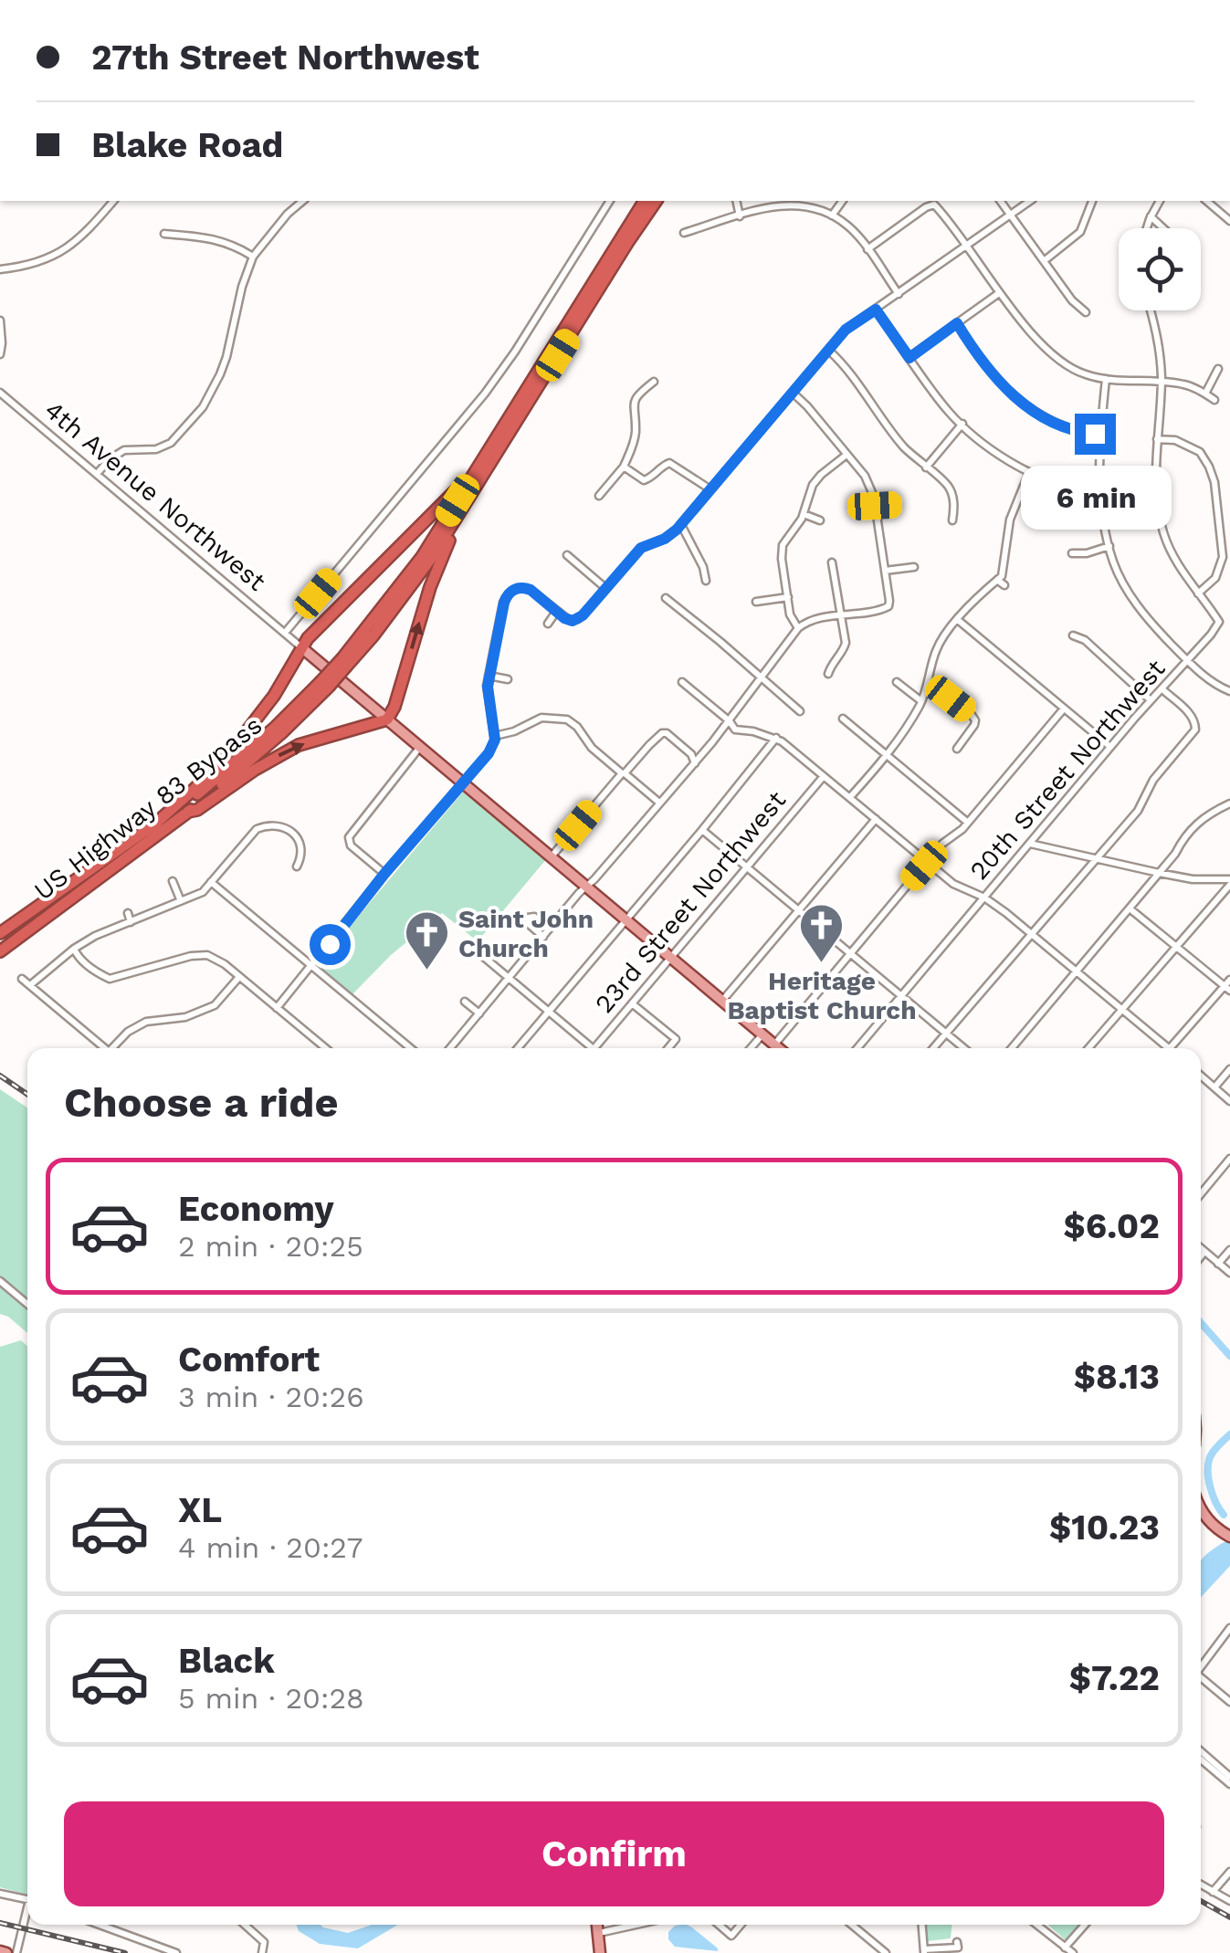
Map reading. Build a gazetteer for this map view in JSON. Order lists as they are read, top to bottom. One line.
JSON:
{"streets":{"highway":["US Highway 83 Bypass"],"main road":["4th Avenue Northwest"],"street":["20th Street Northwest","23rd Street Northwest"]},"crossings":[["4th Avenue Northwest","23rd Street Northwest"]],"places":{"church":["Heritage Baptist Church","Saint John Church"]},"page":{"banner":["27th Street Northwest","Blake Road"],"bubble":"6 min","heading":"Choose a ride","list":[{"name":"Economy","note":"2 min · 20:25","value":"$6.02"},{"name":"Comfort","note":"3 min · 20:26","value":"$8.13"},{"name":"XL","note":"4 min · 20:27","value":"$10.23"},{"name":"Black","note":"5 min · 20:28","value":"$7.22"}],"buttons":"Confirm"}}
